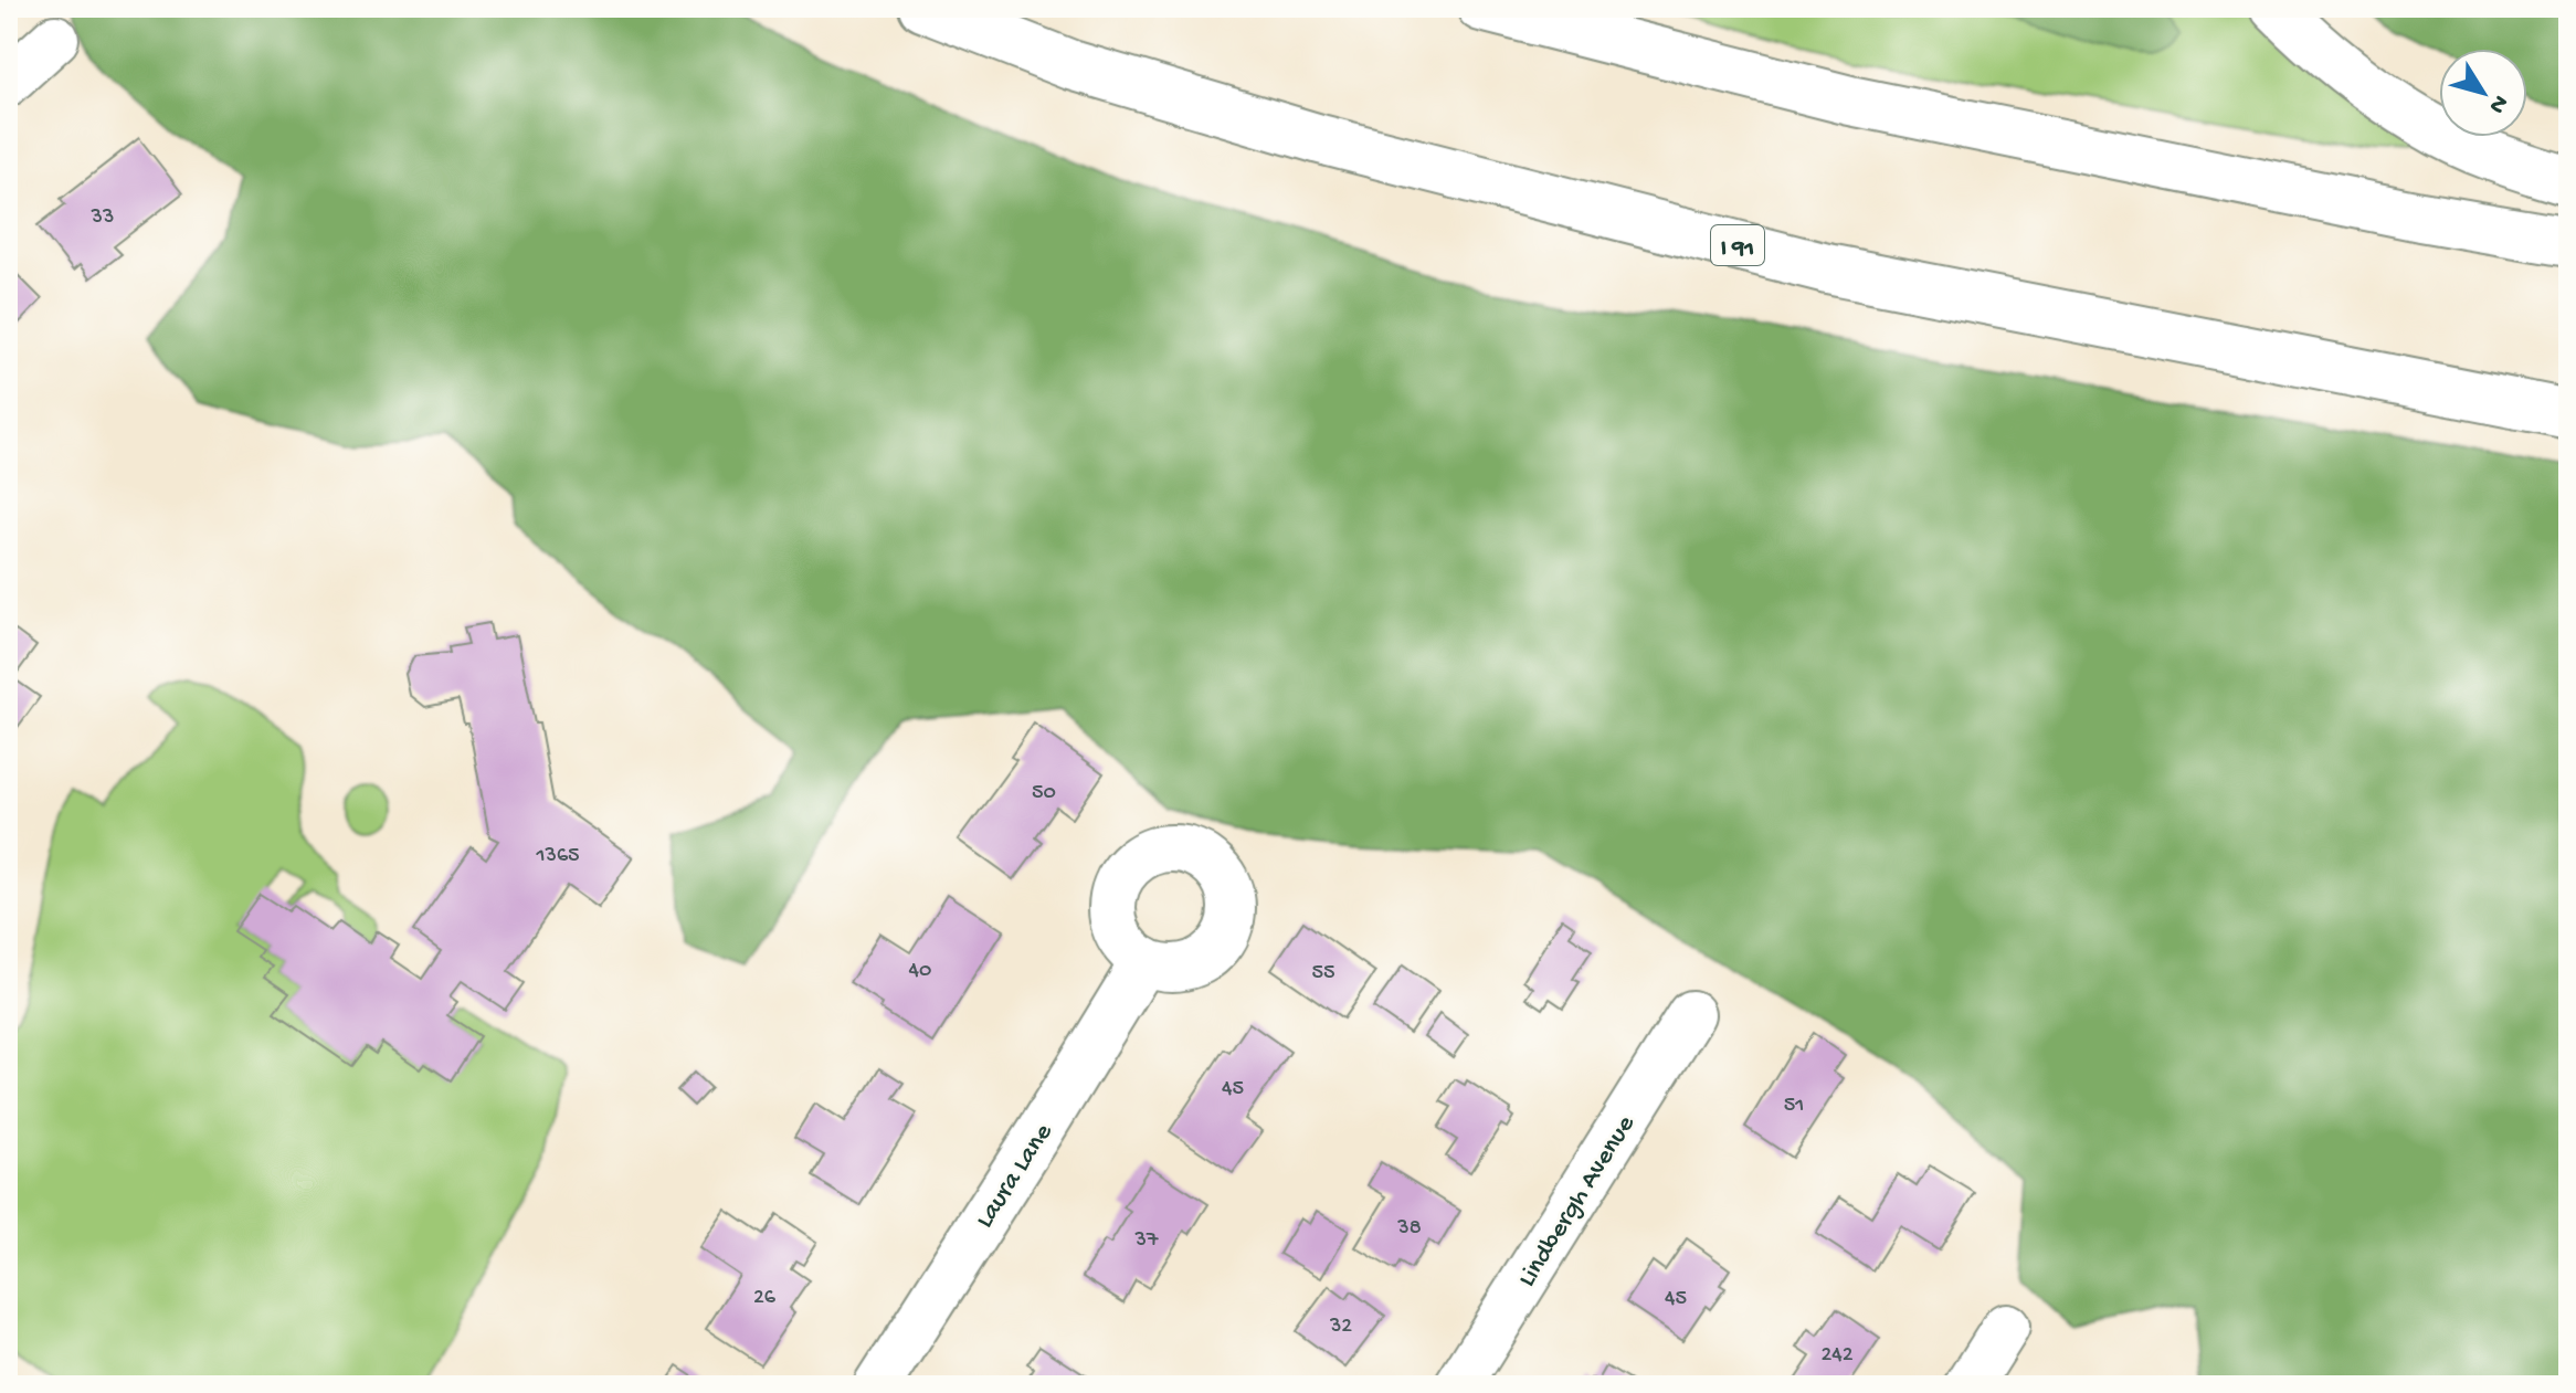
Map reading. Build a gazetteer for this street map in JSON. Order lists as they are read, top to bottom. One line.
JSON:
{"streets":{"highway":["I 91"],"street":["Laura Lane","Lindbergh Avenue"]},"house_numbers":["33","50","1365","40","55","45","51","38","37","26","45","32","242"],"north":"bottom right"}
